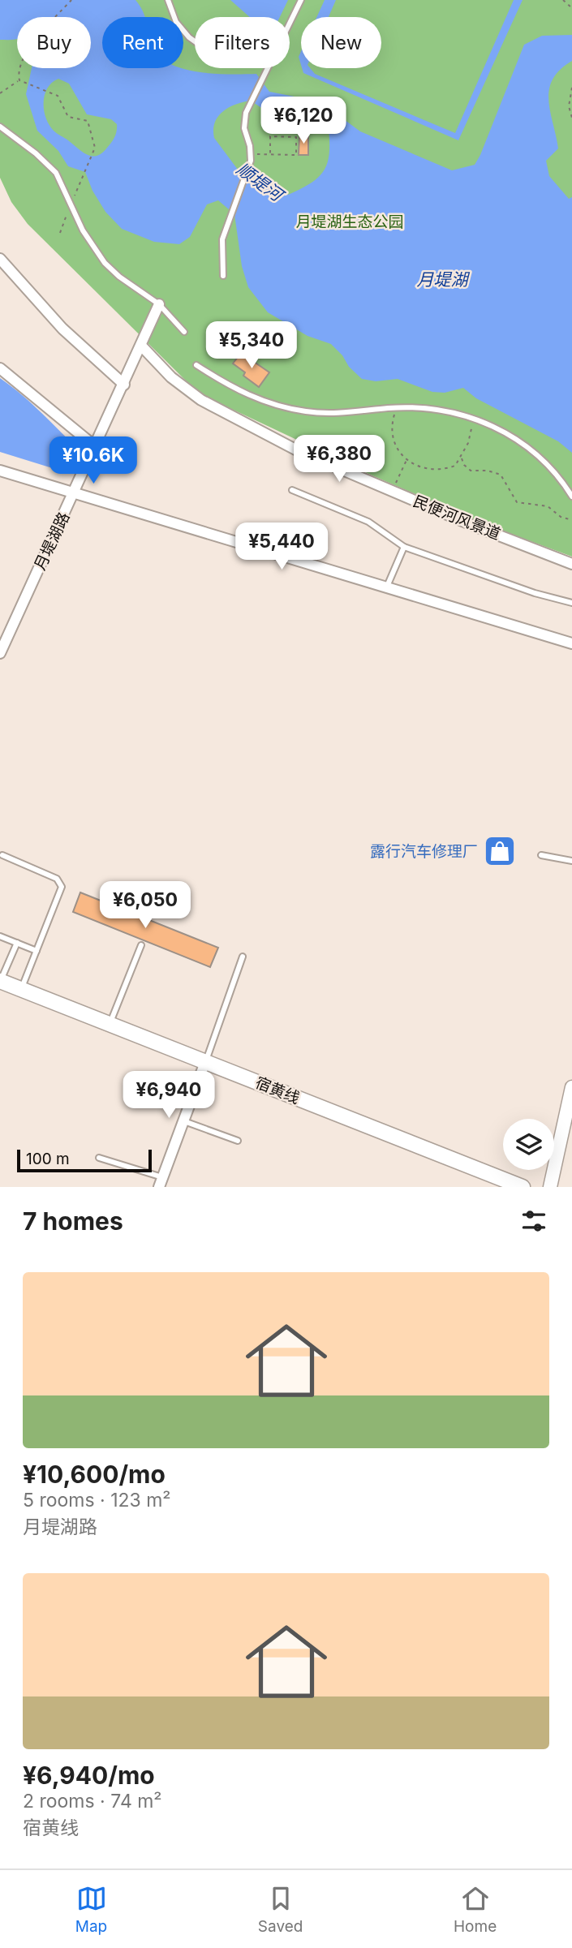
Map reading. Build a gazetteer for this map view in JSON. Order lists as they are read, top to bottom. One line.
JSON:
{"streets":{"main road":["宿黄线"],"street":["民便河风景道","月堤湖路"]},"crossings":[["民便河风景道","月堤湖路"]],"water":["顺堤河","月堤湖"],"parks":["月堤湖生态公园"],"places":{"shop":["露行汽车修理厂"]},"scale_bar":"100 m","page":{"chip":["Buy","Rent","Filters","New"],"price":["¥6,120","¥5,340","¥6,380","¥10.6K","¥5,440","¥6,050","¥6,940"],"scale":"100 m","heading":"7 homes","list":[{"name":"¥10,600/mo","note":"5 rooms · 123 m² · 月堤湖路"},{"name":"¥6,940/mo","note":"2 rooms · 74 m² · 宿黄线"}],"tabs":["Map","Saved","Home"]}}
